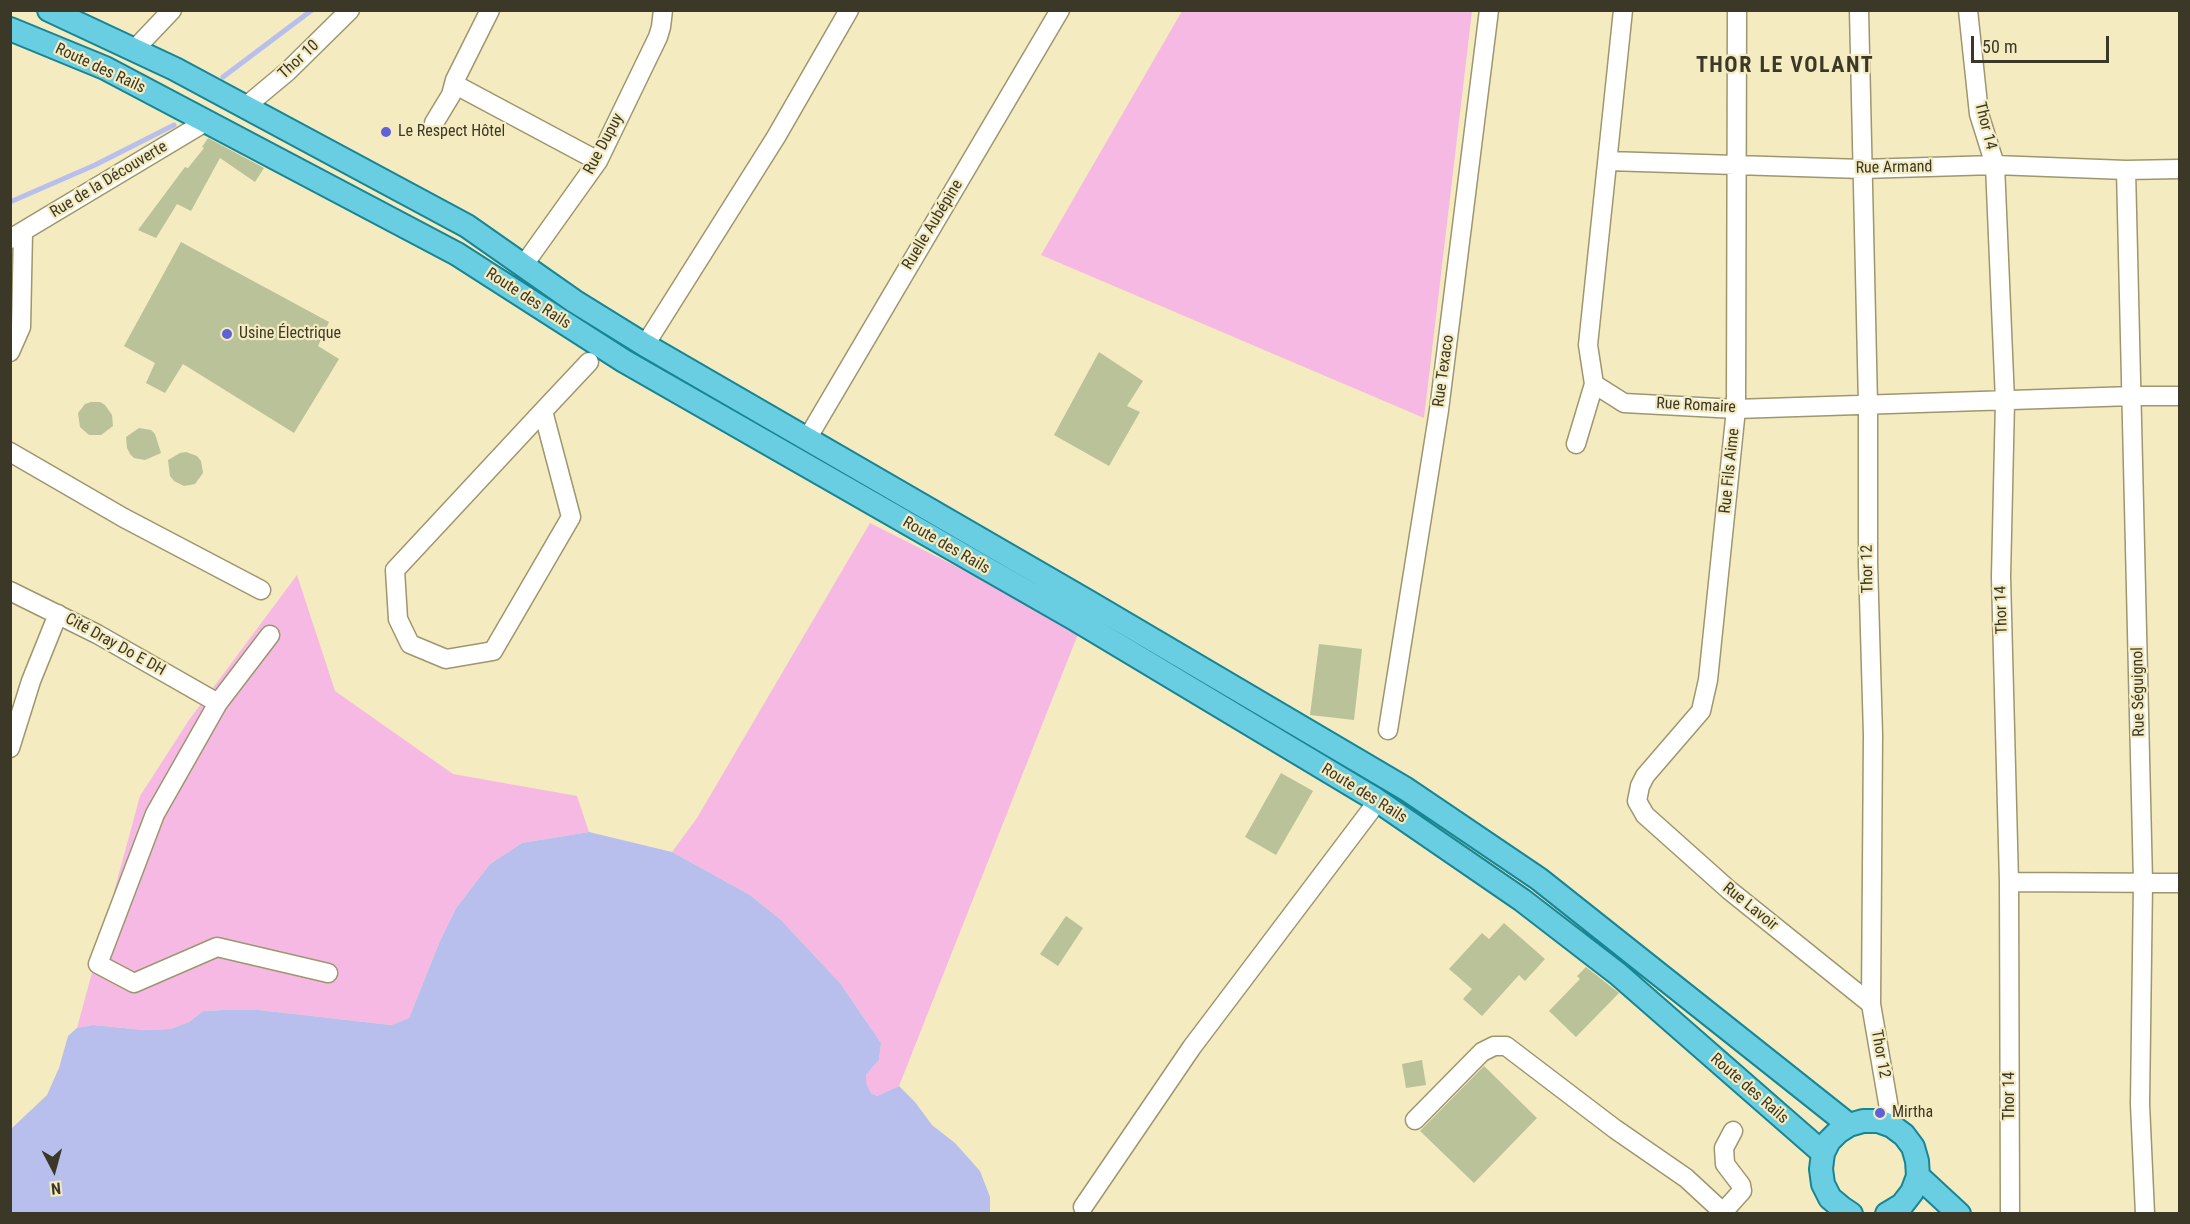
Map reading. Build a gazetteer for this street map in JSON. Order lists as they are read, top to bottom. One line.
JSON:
{"streets":{"main road":["Route des Rails"],"street":["Thor 10","Thor 14","Rue Dupuy","Rue Armand","Rue de la Découverte","Ruelle Aubépine","Rue Texaco","Rue Romaire","Rue Fils Aime","Thor 12","Cité Dray Do E DH","Rue Séguignol","Rue Lavoir"]},"crossings":[["Thor 10","Route des Rails"],["Route des Rails","Rue Dupuy"],["Route des Rails","Rue de la Découverte"],["Route des Rails","Ruelle Aubépine"],["Thor 14","Rue Armand"],["Thor 14","Rue Romaire"],["Rue Armand","Rue Fils Aime"],["Rue Armand","Thor 12"],["Rue Armand","Rue Séguignol"],["Rue Romaire","Rue Fils Aime"],["Rue Romaire","Thor 12"],["Rue Romaire","Rue Séguignol"],["Rue Fils Aime","Rue Lavoir"],["Thor 12","Rue Lavoir"]],"districts":["THOR LE VOLANT"],"places":["Le Respect Hôtel","Usine Électrique","Mirtha"],"scale_bar":"50 m","north":"bottom"}
